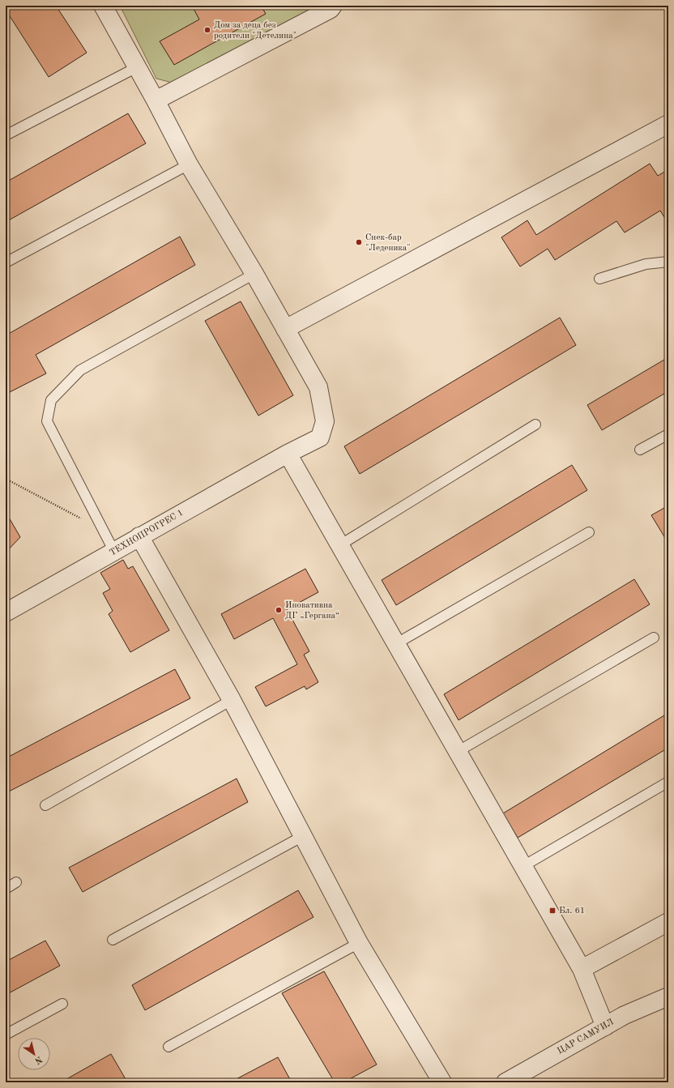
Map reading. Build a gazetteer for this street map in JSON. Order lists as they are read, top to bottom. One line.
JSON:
{"streets":{"street":["ТЕХНОПРОГРЕС 1","ЦАР САМУИЛ"]},"places":{"other":["Дом за деца без родители \"Детелина\"","Снек-бар \"Леденика\"","Иновативна ДГ „Гергана“"],"transit":["Бл. 61"]},"north":"bottom right"}
